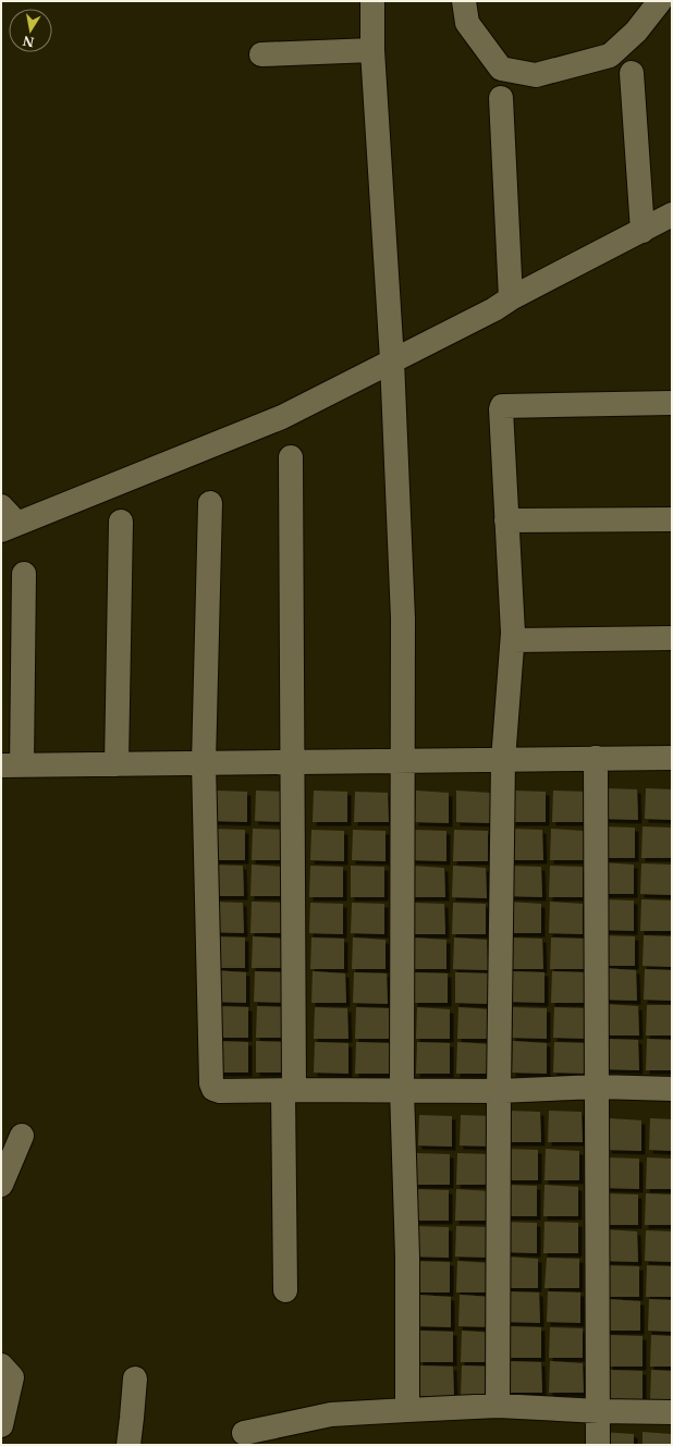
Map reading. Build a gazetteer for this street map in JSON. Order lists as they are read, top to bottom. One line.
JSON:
{"north":"bottom"}
